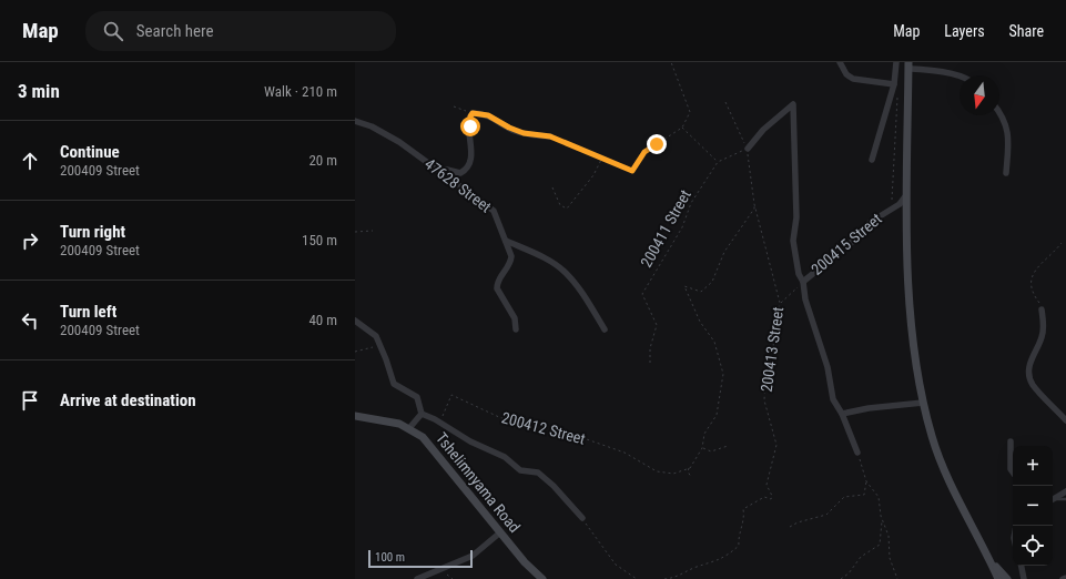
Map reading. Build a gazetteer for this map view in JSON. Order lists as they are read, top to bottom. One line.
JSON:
{"streets":{"street":["47628 Street","200415 Street","Tshelimnyama Road"],"path":["200411 Street","200413 Street","200412 Street"]},"scale_bar":"100 m","north":"bottom","page":{"header":"Map","search":"Search here","nav":["Map","Layers","Share"],"heading":["3 min","Walk · 210 m"],"list":[["Continue","200409 Street","20 m"],["Turn right","200409 Street","150 m"],["Turn left","200409 Street","40 m"],"Arrive at destination"],"map_buttons":["+","−"],"scale":"100 m"}}
